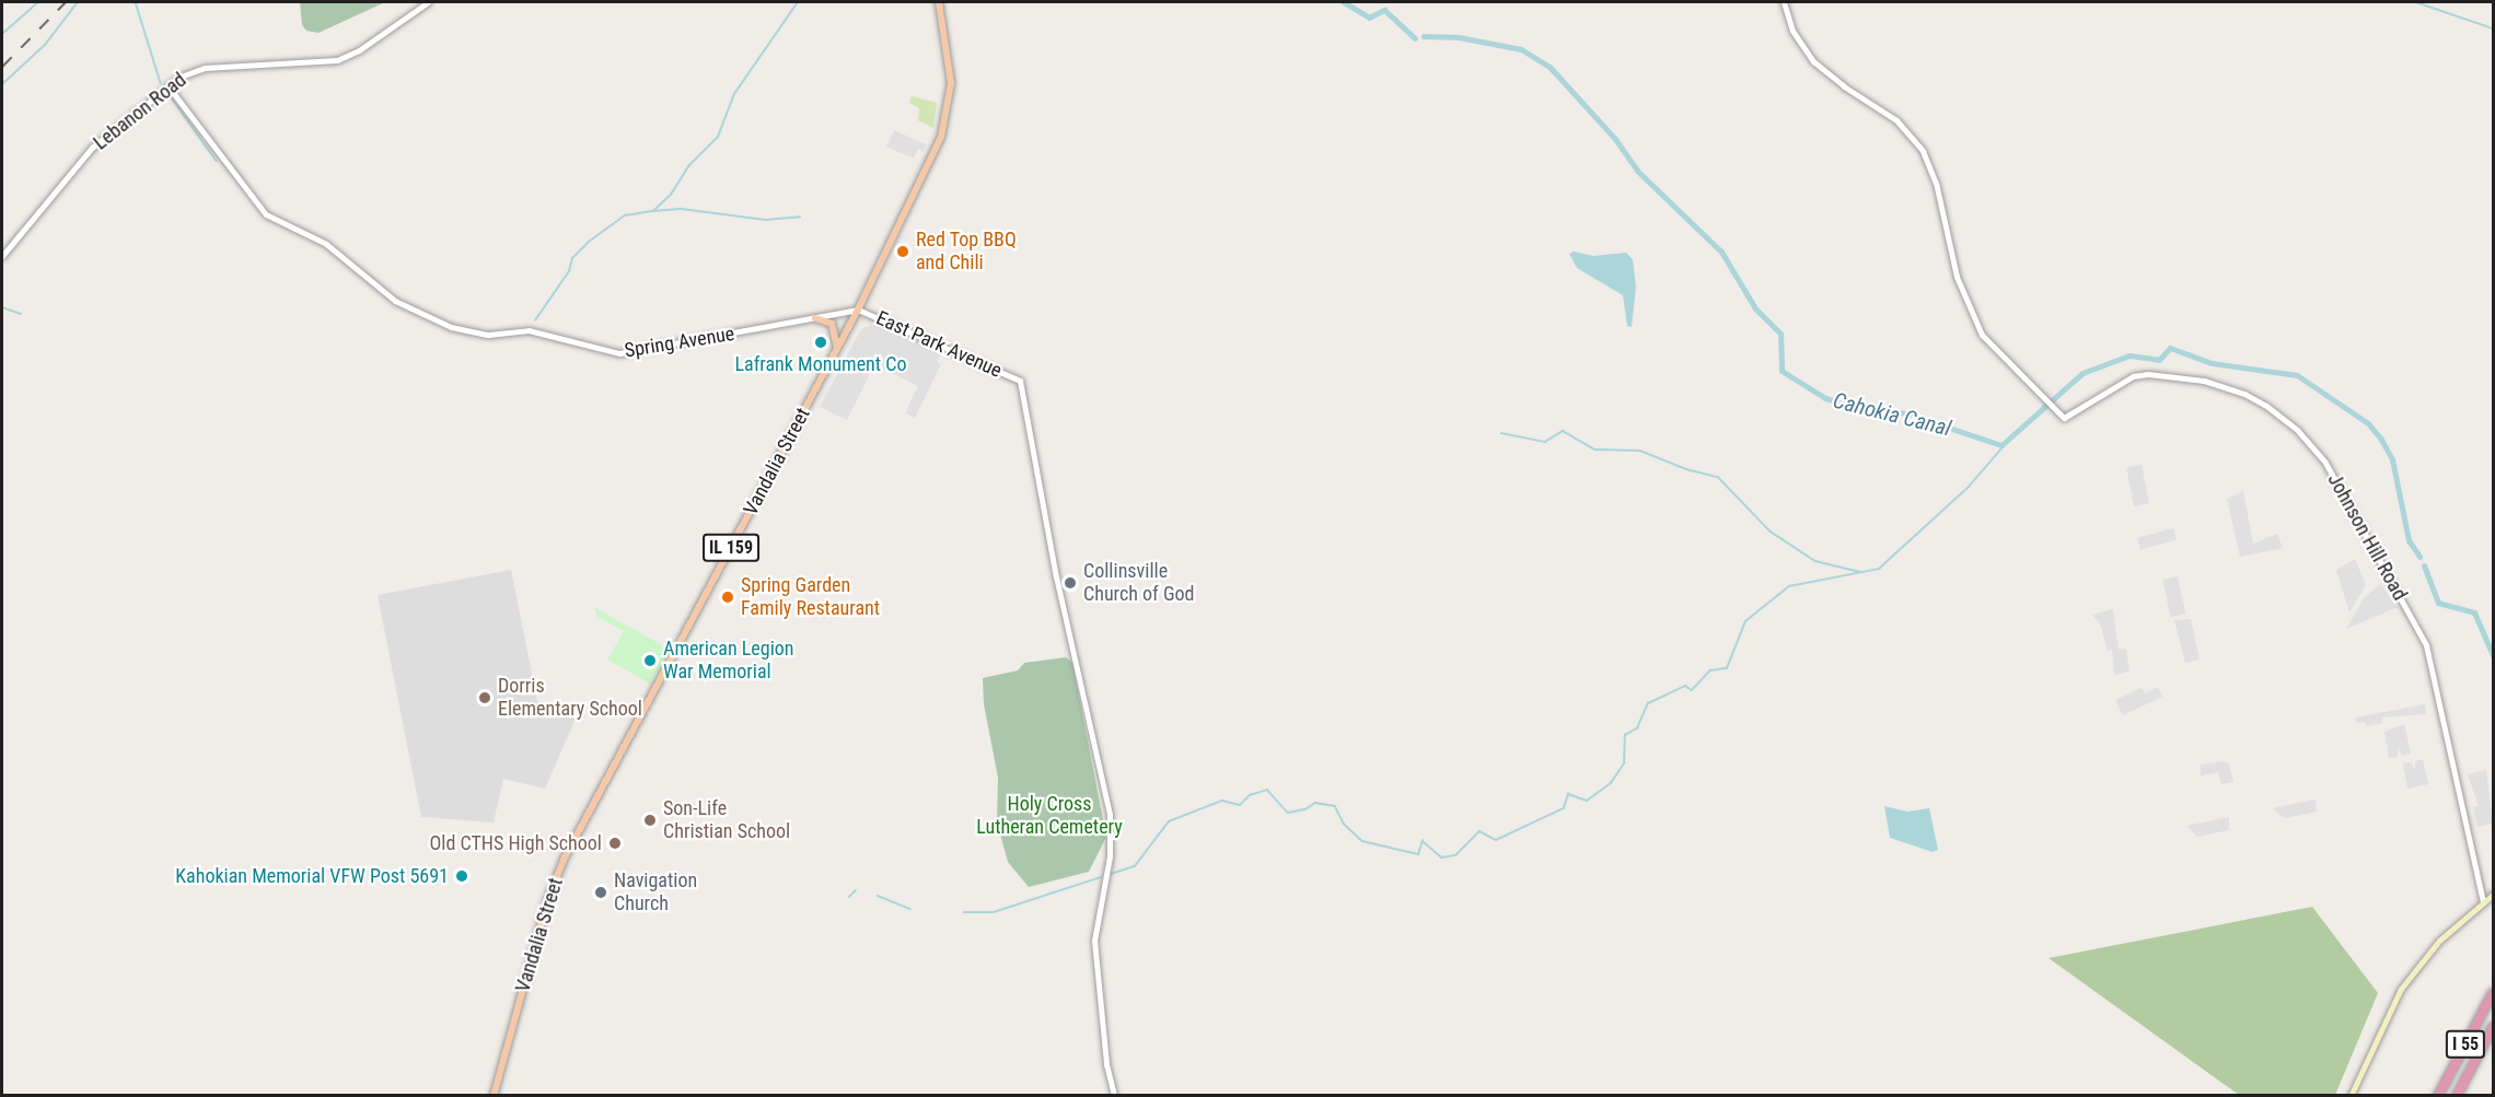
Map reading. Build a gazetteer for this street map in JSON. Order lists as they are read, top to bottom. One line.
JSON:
{"streets":{"highway":["I 55"],"main road":["Vandalia Street","IL 159"],"street":["Lebanon Road","Spring Avenue","East Park Avenue","Johnson Hill Road"]},"crossings":[["Lebanon Road","Spring Avenue"],["Spring Avenue","East Park Avenue"],["Spring Avenue","Vandalia Street"],["East Park Avenue","Vandalia Street"]],"water":["Cahokia Canal"],"parks":["Holy Cross Lutheran Cemetery"],"places":["Red Top BBQ and Chili","Lafrank Monument Co","Collinsville Church of God","Spring Garden Family Restaurant","American Legion War Memorial","Dorris Elementary School","Son-Life Christian School","Old CTHS High School","Kahokian Memorial VFW Post 5691","Navigation Church"]}
